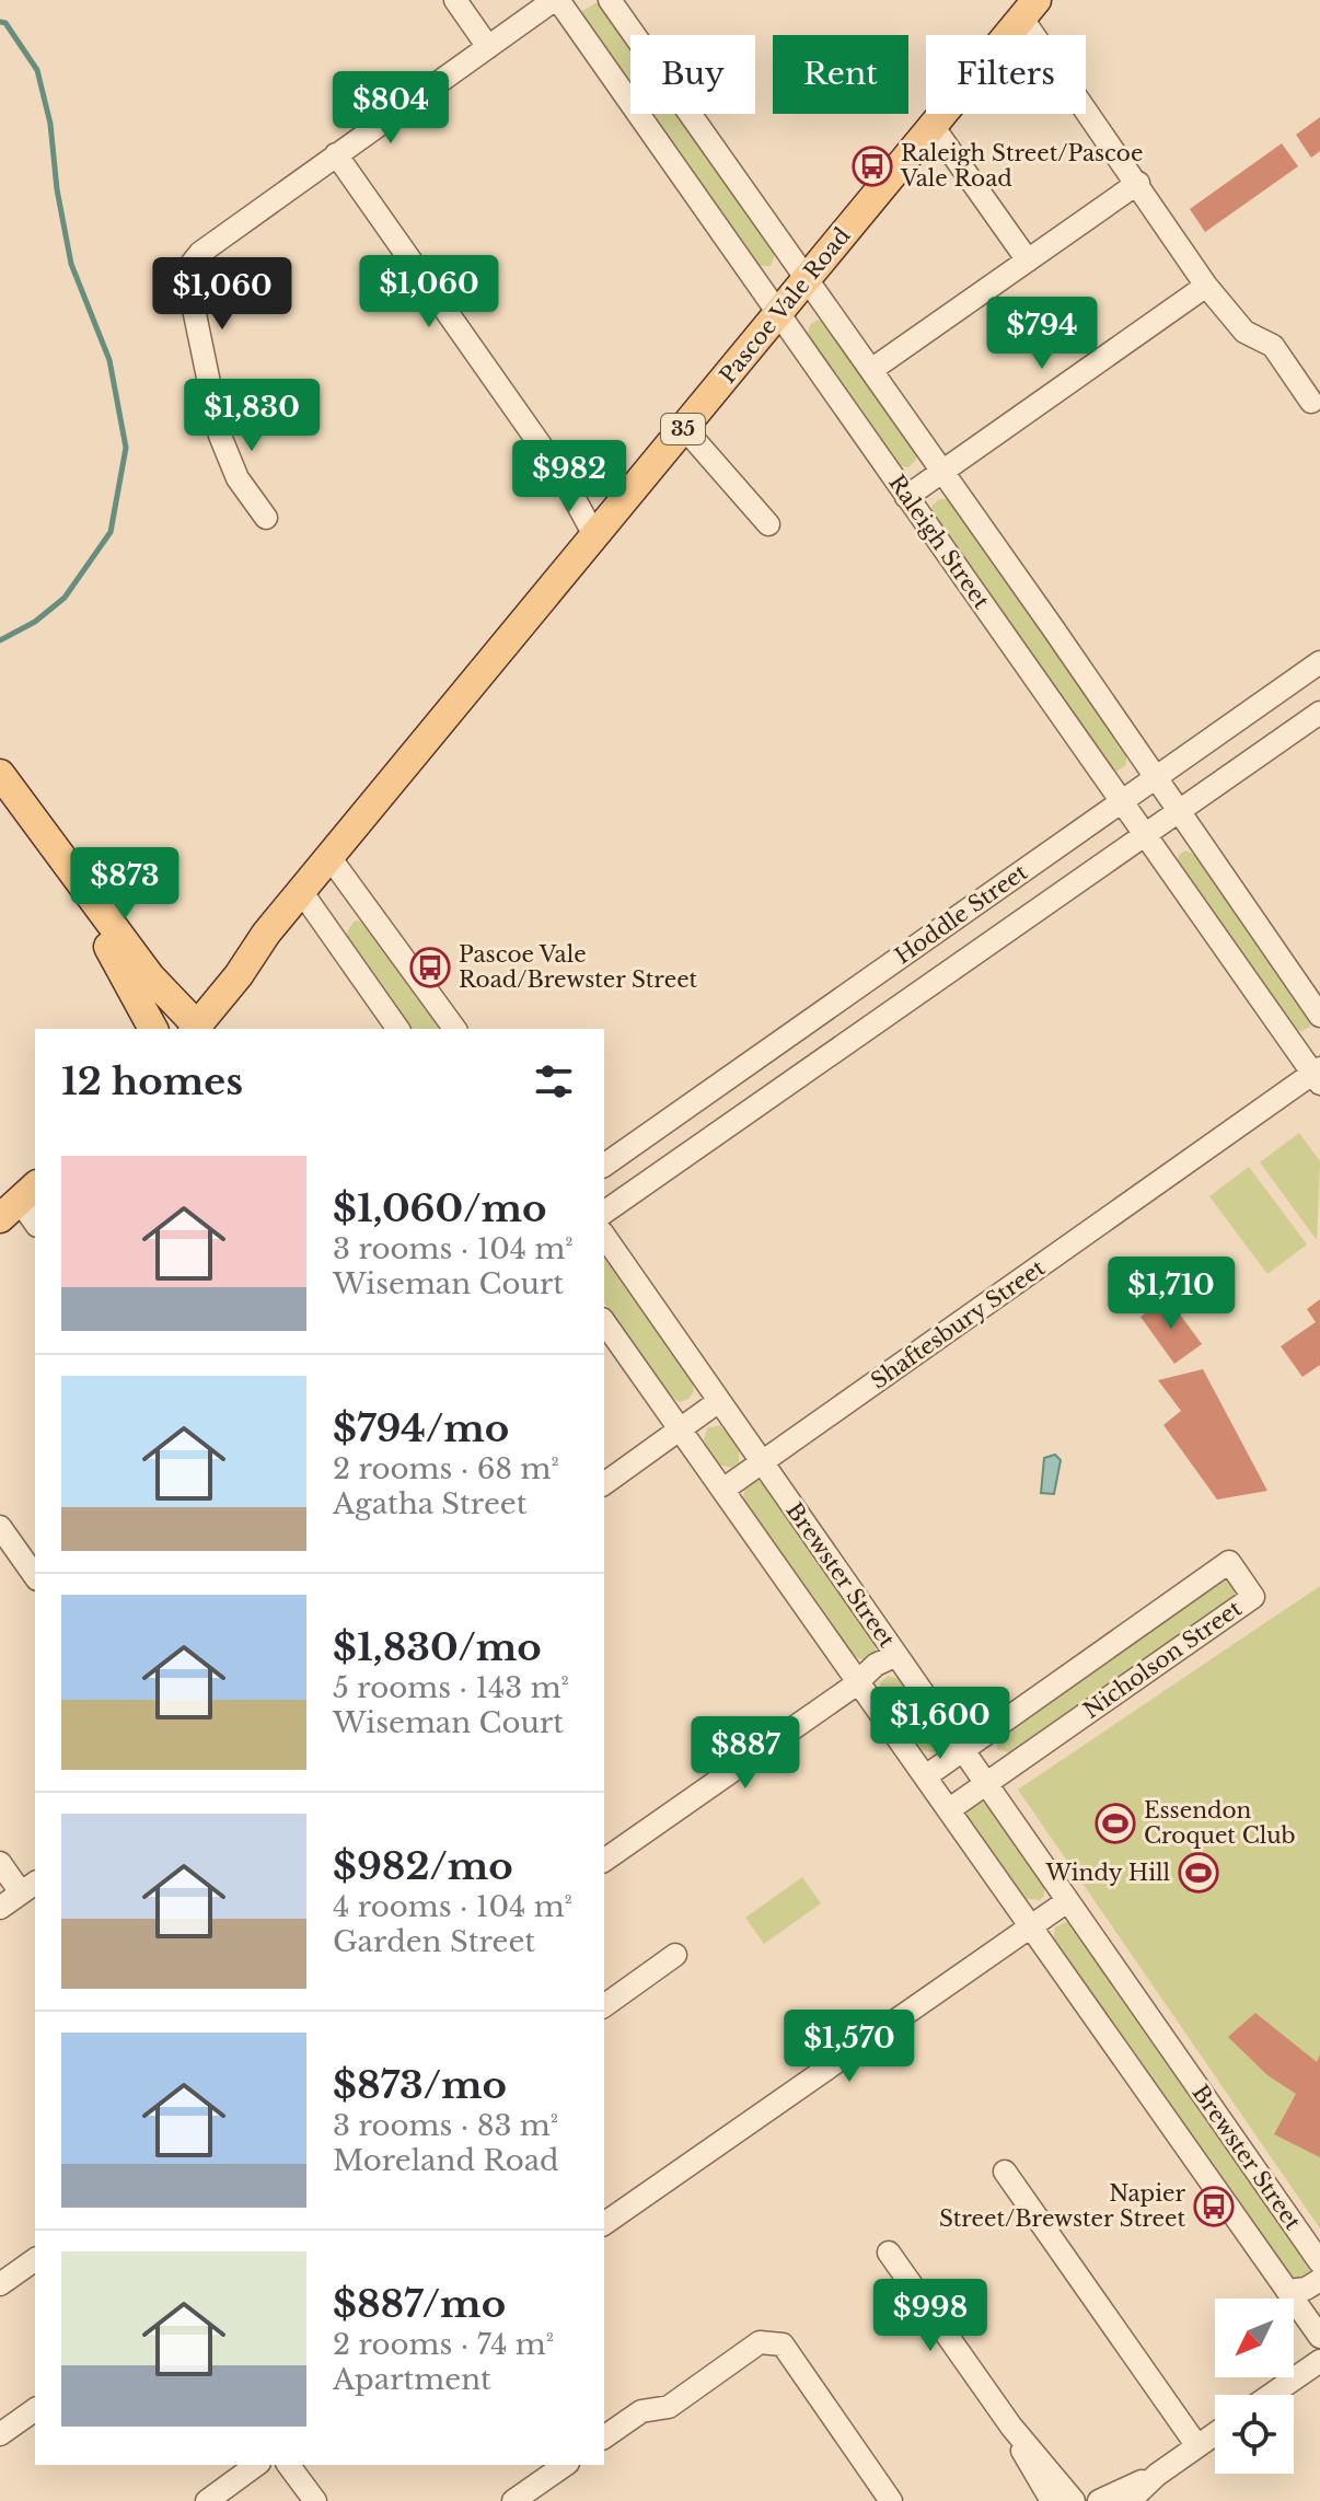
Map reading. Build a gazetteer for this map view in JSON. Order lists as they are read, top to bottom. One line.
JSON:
{"streets":{"main road":["Pascoe Vale Road","35"],"street":["Raleigh Street","Hoddle Street","Shaftesbury Street","Brewster Street","Nicholson Street"]},"crossings":[["Pascoe Vale Road","Raleigh Street"],["Raleigh Street","Hoddle Street"],["Raleigh Street","Shaftesbury Street"],["Shaftesbury Street","Brewster Street"],["Brewster Street","Nicholson Street"]],"places":{"bus stop":["Raleigh Street/Pascoe Vale Road","Pascoe Vale Road/Brewster Street","Napier Street/Brewster Street"],"sports":["Essendon Croquet Club","Windy Hill"]},"north":"bottom left","page":{"chip":["Buy","Rent","Filters"],"price":["$804","$1,060","$1,060","$794","$1,830","$982","$873","$1,710","$1,600","$887","$1,570","$998"],"heading":"12 homes","list":[{"name":"$1,060/mo","note":"3 rooms · 104 m² · Wiseman Court"},{"name":"$794/mo","note":"2 rooms · 68 m² · Agatha Street"},{"name":"$1,830/mo","note":"5 rooms · 143 m² · Wiseman Court"},{"name":"$982/mo","note":"4 rooms · 104 m² · Garden Street"},{"name":"$873/mo","note":"3 rooms · 83 m² · Moreland Road"},{"name":"$887/mo","note":"2 rooms · 74 m² · Apartment"}]}}
